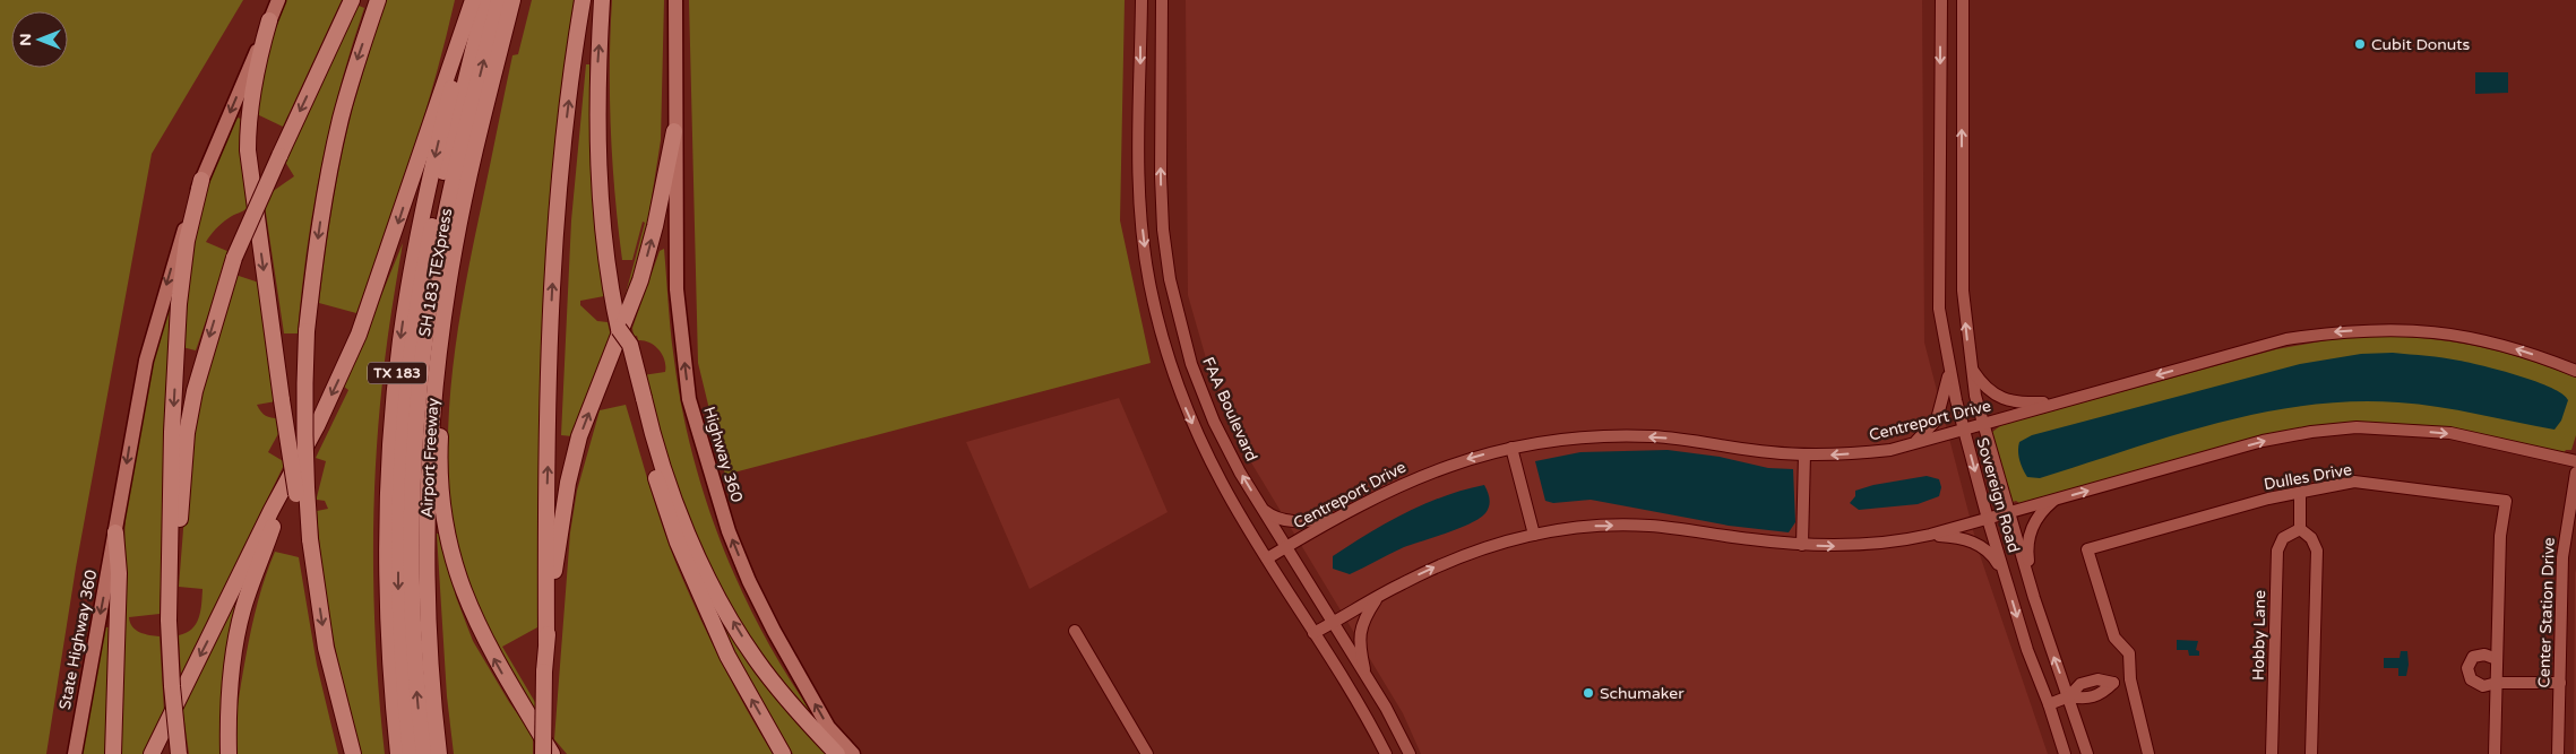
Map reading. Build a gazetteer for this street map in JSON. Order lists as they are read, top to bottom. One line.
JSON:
{"streets":{"highway":["SH 183 TEXpress","TX 183","Airport Freeway"],"main road":["Highway 360","State Highway 360"],"street":["FAA Boulevard","Centreport Drive","Dulles Drive","Sovereign Road","Center Station Drive","Hobby Lane"]},"crossings":[["FAA Boulevard","Centreport Drive"],["Centreport Drive","Sovereign Road"]],"one_way":["Highway 360","State Highway 360"],"places":["Cubit Donuts","Schumaker"],"north":"left"}
